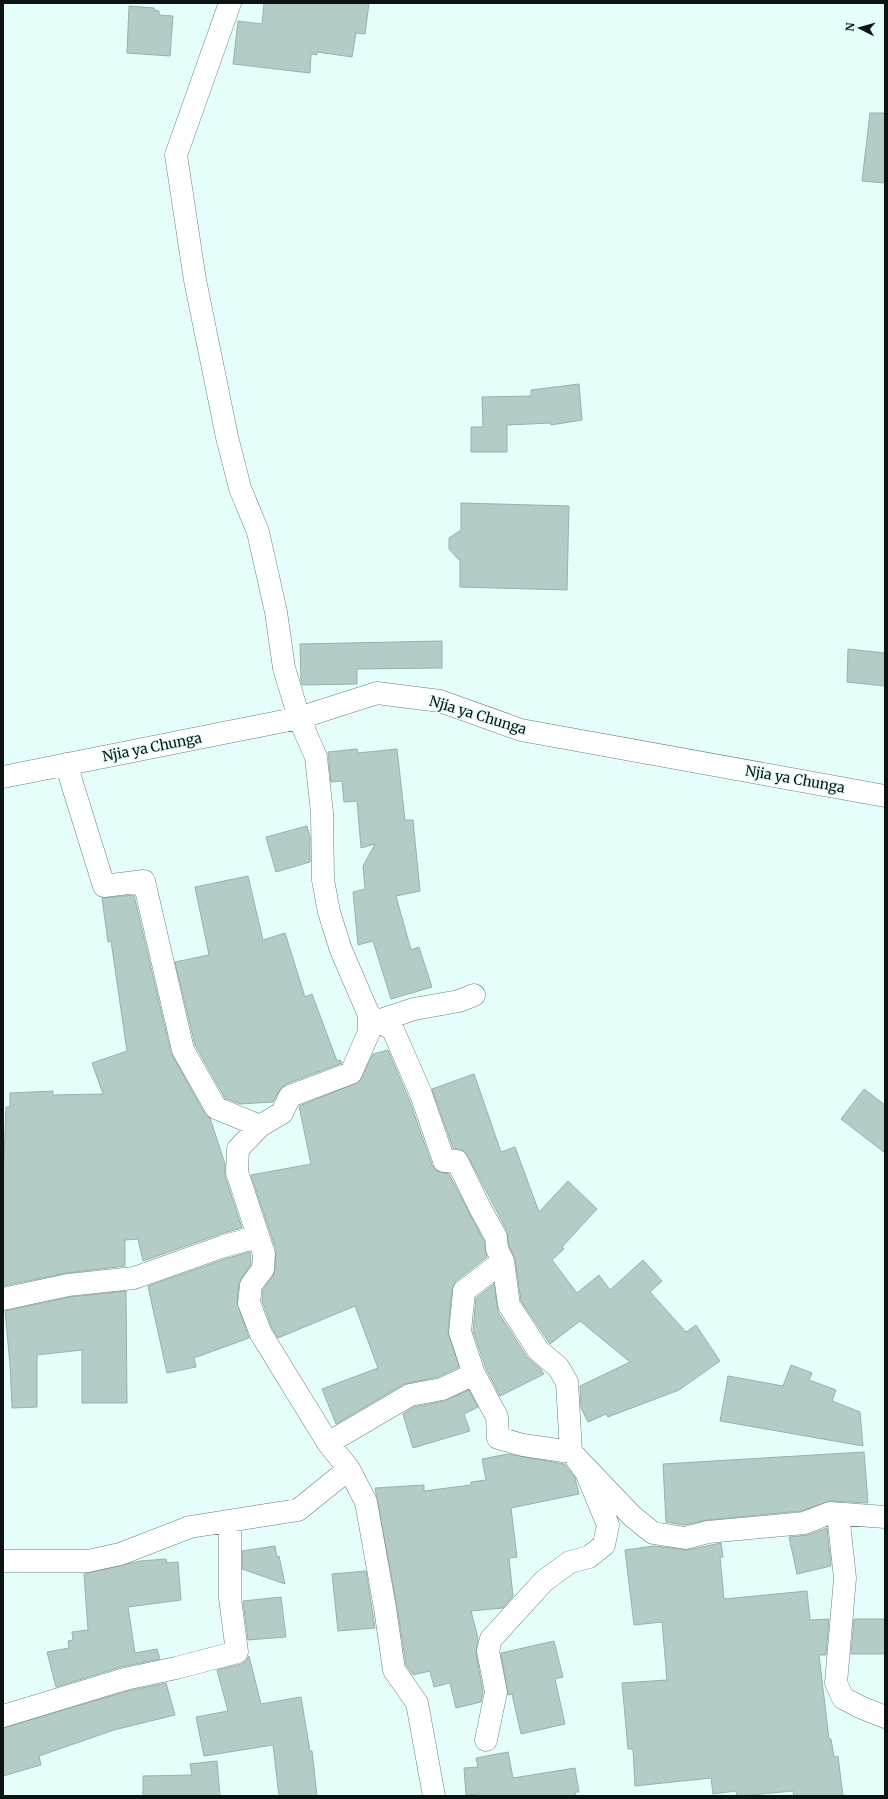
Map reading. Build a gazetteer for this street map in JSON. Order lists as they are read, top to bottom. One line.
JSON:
{"streets":{"street":["Njia ya Chunga"]},"north":"left"}
